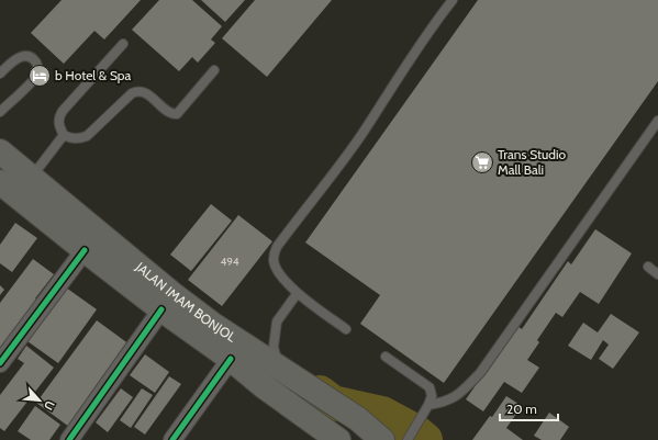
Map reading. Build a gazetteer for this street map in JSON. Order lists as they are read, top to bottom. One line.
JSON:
{"streets":{"highway":["JALAN IMAM BONJOL"]},"places":{"hotel":["b Hotel & Spa"],"supermarket":["Trans Studio Mall Bali"]},"house_numbers":["494"],"scale_bar":"20 m","north":"bottom right"}
